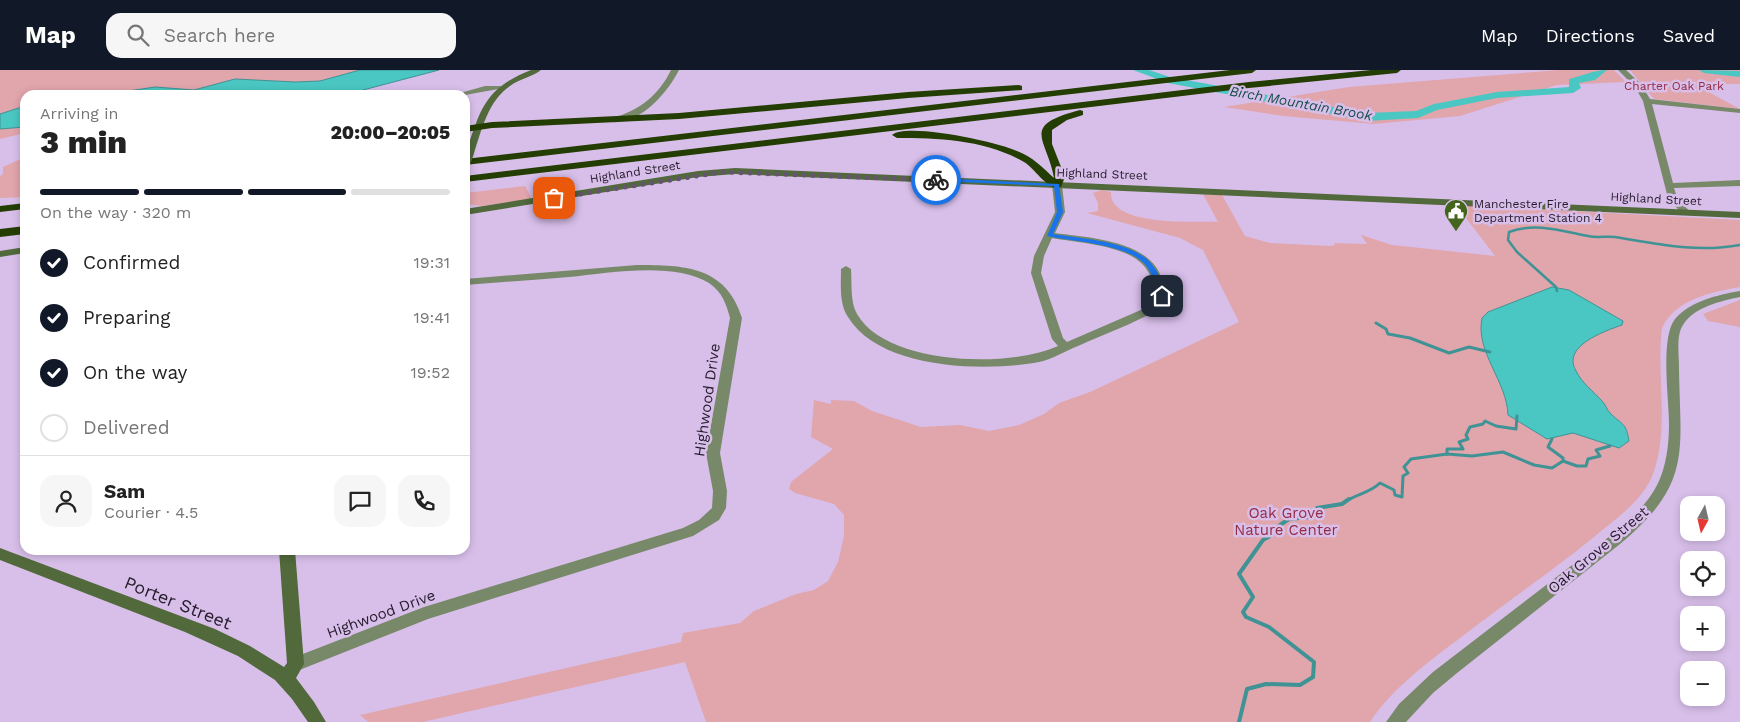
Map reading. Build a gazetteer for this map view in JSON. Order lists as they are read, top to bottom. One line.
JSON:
{"streets":{"main road":["Highland Street","Porter Street"],"street":["Highwood Drive","Oak Grove Street"]},"water":["Birch Mountain Brook"],"parks":["Charter Oak Park","Oak Grove Nature Center"],"places":{"public building":["Manchester Fire Department Station 4"]},"north":"bottom","page":{"header":"Map","search":"Search here","nav":["Map","Directions","Saved"],"heading":["3 min","Arriving in","20:00–20:05"],"panel":["Sam","Courier · 4.5"],"bar":"On the way · 320 m","list":[["Confirmed","19:31"],["Preparing","19:41"],["On the way","19:52"],"Delivered"],"map_buttons":["+","−"]}}
